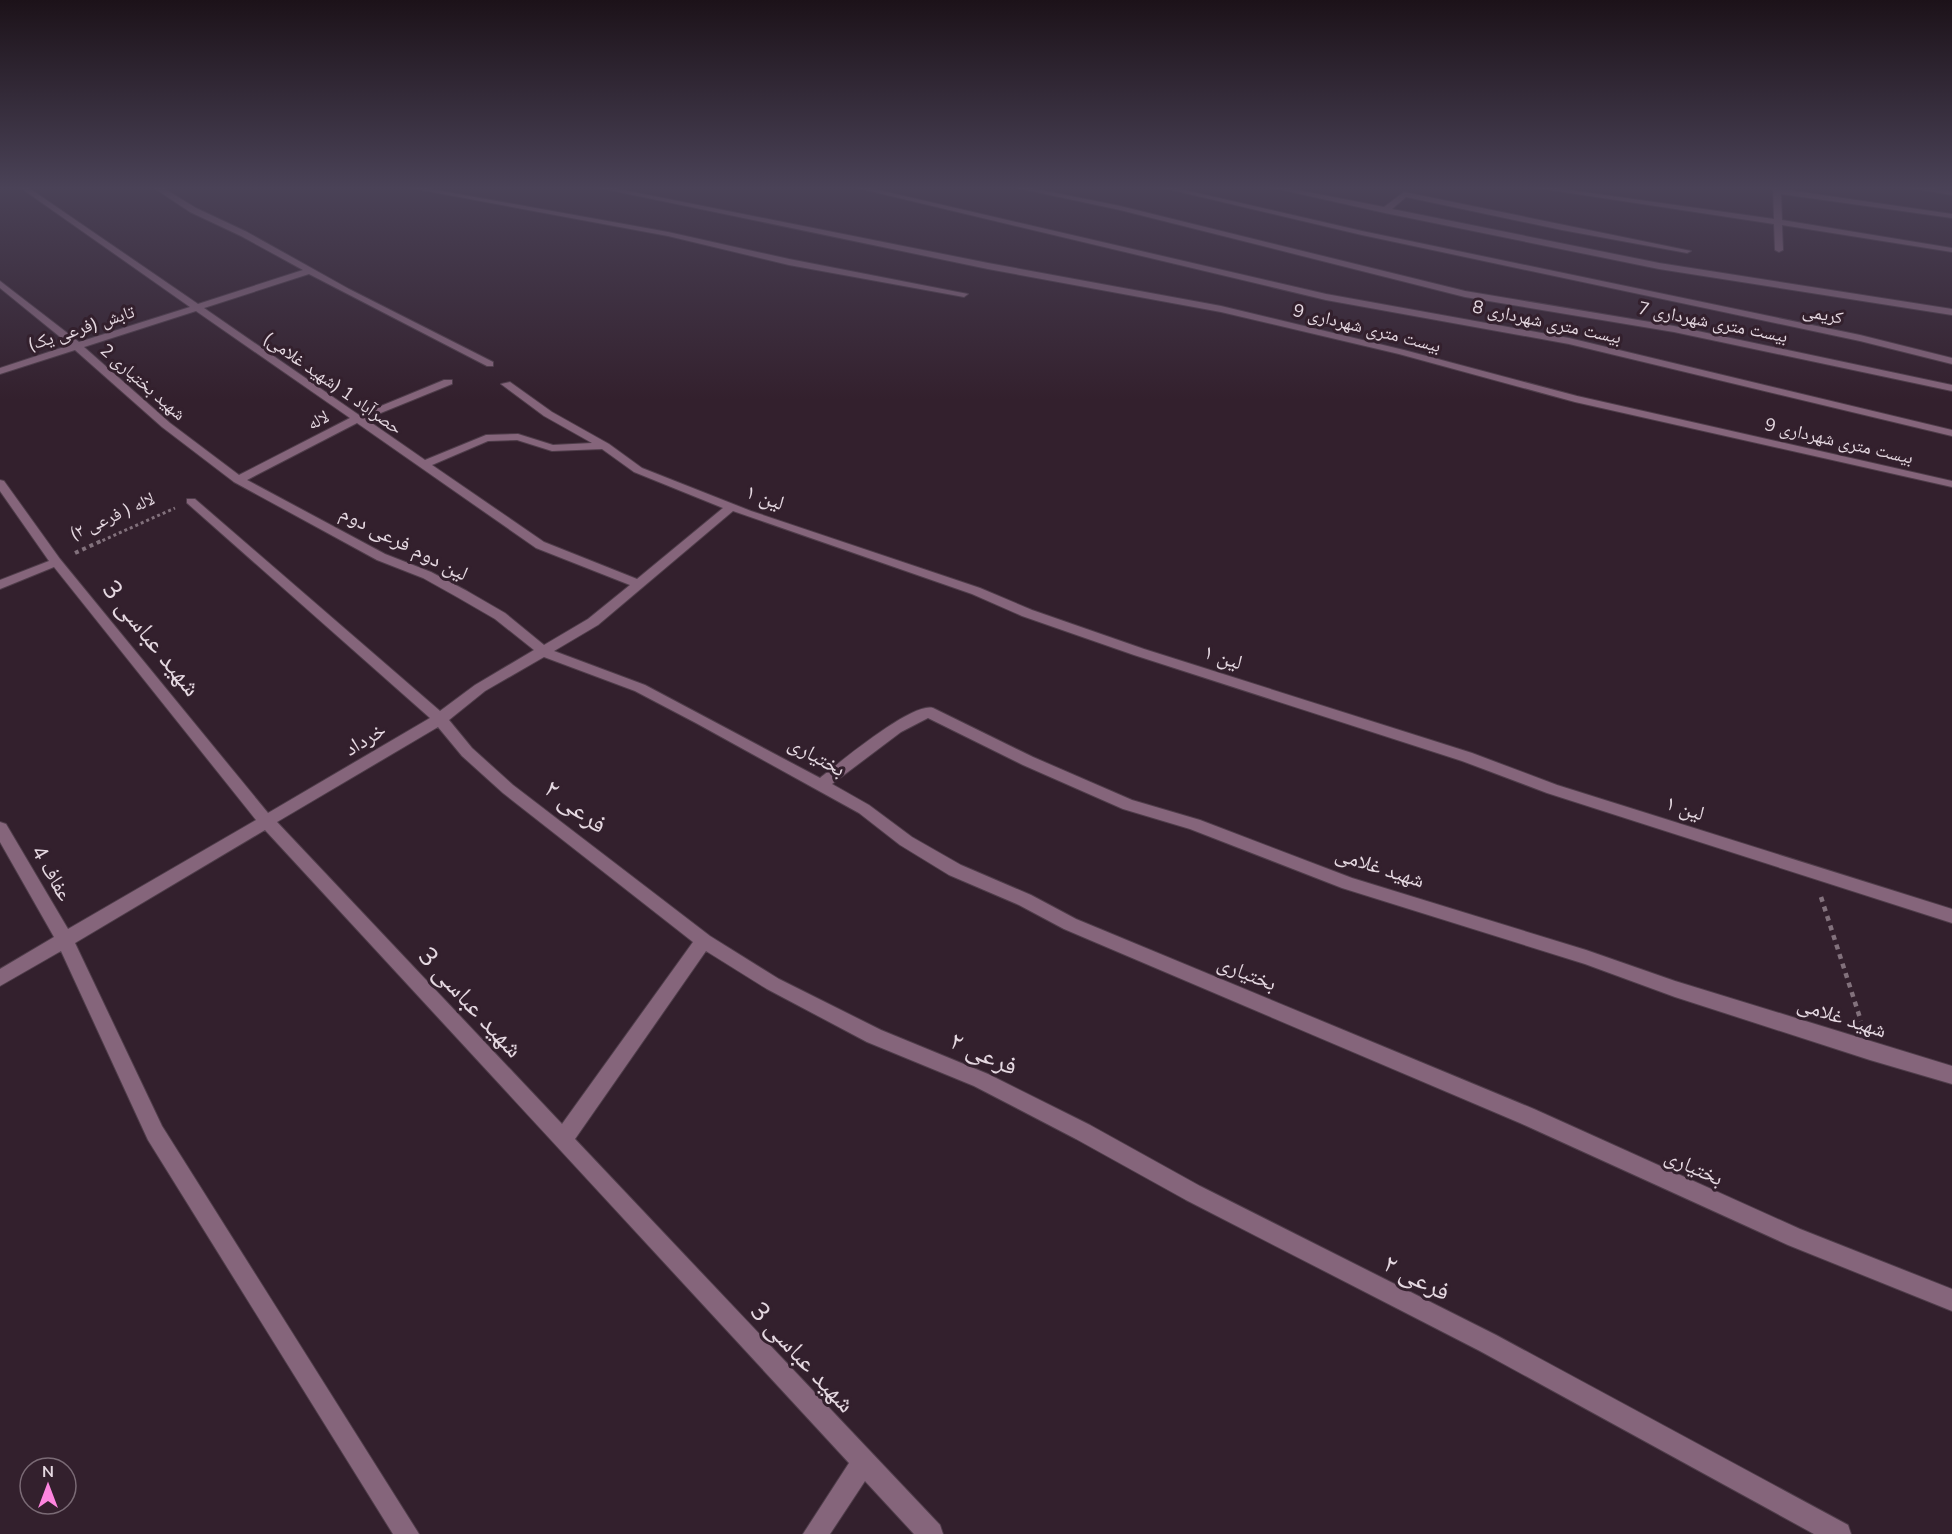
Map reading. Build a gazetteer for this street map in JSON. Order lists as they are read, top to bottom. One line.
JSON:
{"streets":{"street":["کریمی","بیست متری شهرداری 8","بیست متری شهرداری 7","تابش (فرعی یک)","بیست متری شهرداری 9","شهید بختیاری 2","حصرآباد 1 (شهید غلامی)","لاله","لین ۱","لاله ( فرعی ۲)","لین دوم فرعی دوم","شهید عباسی 3","خرداد","بختیاری","۲ فرعی","شهید غلامی","عفاف 4"]},"crossings":[["تابش (فرعی یک)","شهید بختیاری 2"],["تابش (فرعی یک)","حصرآباد 1 (شهید غلامی)"],["شهید بختیاری 2","لاله"],["شهید بختیاری 2","لین دوم فرعی دوم"],["حصرآباد 1 (شهید غلامی)","لاله"],["حصرآباد 1 (شهید غلامی)","خرداد"],["لاله","لین دوم فرعی دوم"],["لین ۱","خرداد"],["لاله ( فرعی ۲)","شهید عباسی 3"],["لاله ( فرعی ۲)","۲ فرعی"],["لین دوم فرعی دوم","خرداد"],["لین دوم فرعی دوم","بختیاری"],["شهید عباسی 3","خرداد"],["خرداد","بختیاری"],["خرداد","۲ فرعی"],["خرداد","عفاف 4"],["بختیاری","شهید غلامی"]],"north":"top"}
